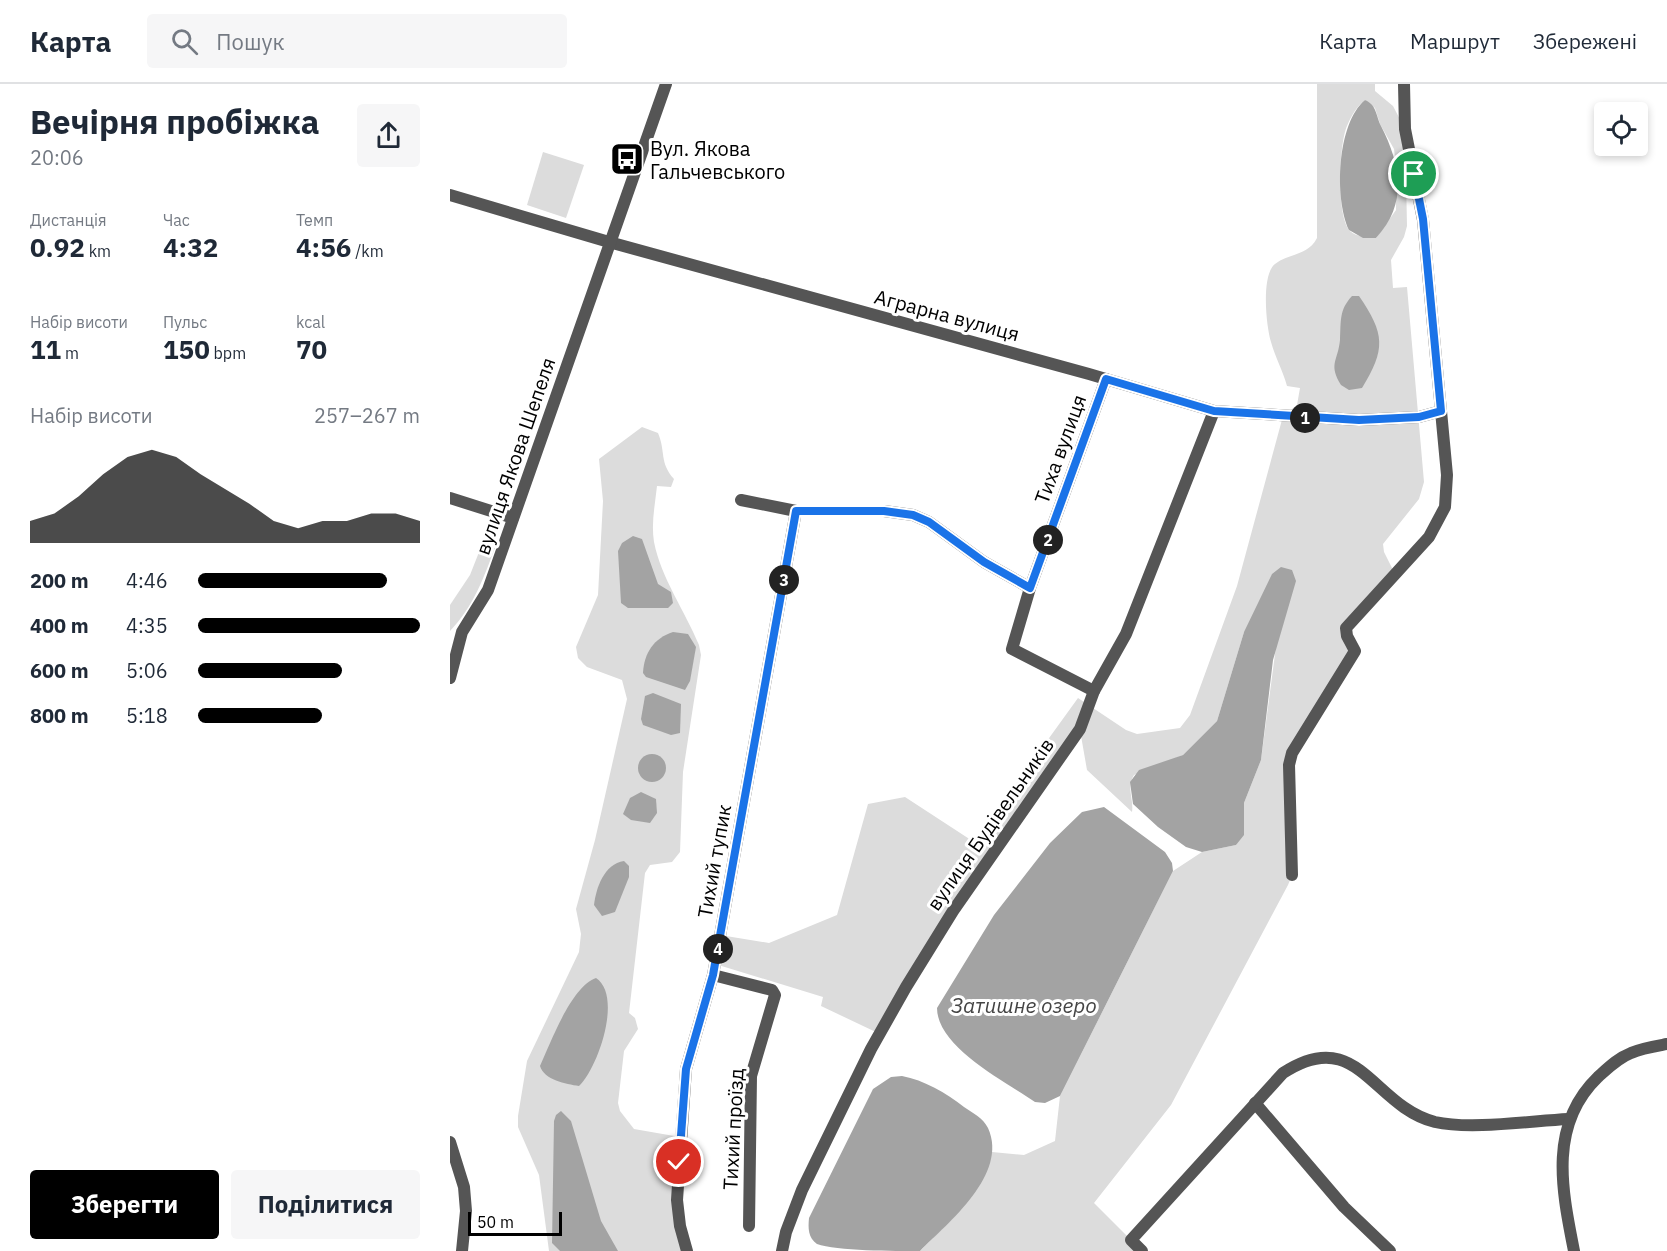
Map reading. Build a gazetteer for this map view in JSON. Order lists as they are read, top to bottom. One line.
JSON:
{"streets":{"street":["Аграрна вулиця","Тиха вулиця","вулиця Якова Шепеля","вулиця Будівельників","Тихий тупик","Тихий проїзд"]},"crossings":[["Аграрна вулиця","Тиха вулиця"],["Аграрна вулиця","вулиця Якова Шепеля"],["Аграрна вулиця","вулиця Будівельників"],["Тиха вулиця","вулиця Будівельників"],["Тихий тупик","Тихий проїзд"]],"water":["Затишне озеро"],"places":{"bus stop":["Вул. Якова Гальчевського"]},"scale_bar":"50 m","page":{"header":"Карта","search":"Пошук","nav":["Карта","Маршрут","Збережені"],"heading":["Вечірня пробіжка","20:06"],"stats":[["Дистанція","0.92 km"],["Час","4:32"],["Темп","4:56 /km"],["Набір висоти","11 m"],["Пульс","150 bpm"],["kcal","70"]],"chart":["Набір висоти","257–267 m"],"pins":["1","2","3","4"],"list":[{"name":"200 m","note":"4:46"},{"name":"400 m","note":"4:35"},{"name":"600 m","note":"5:06"},{"name":"800 m","note":"5:18"}],"buttons":["Зберегти","Поділитися"],"scale":"50 m"}}
